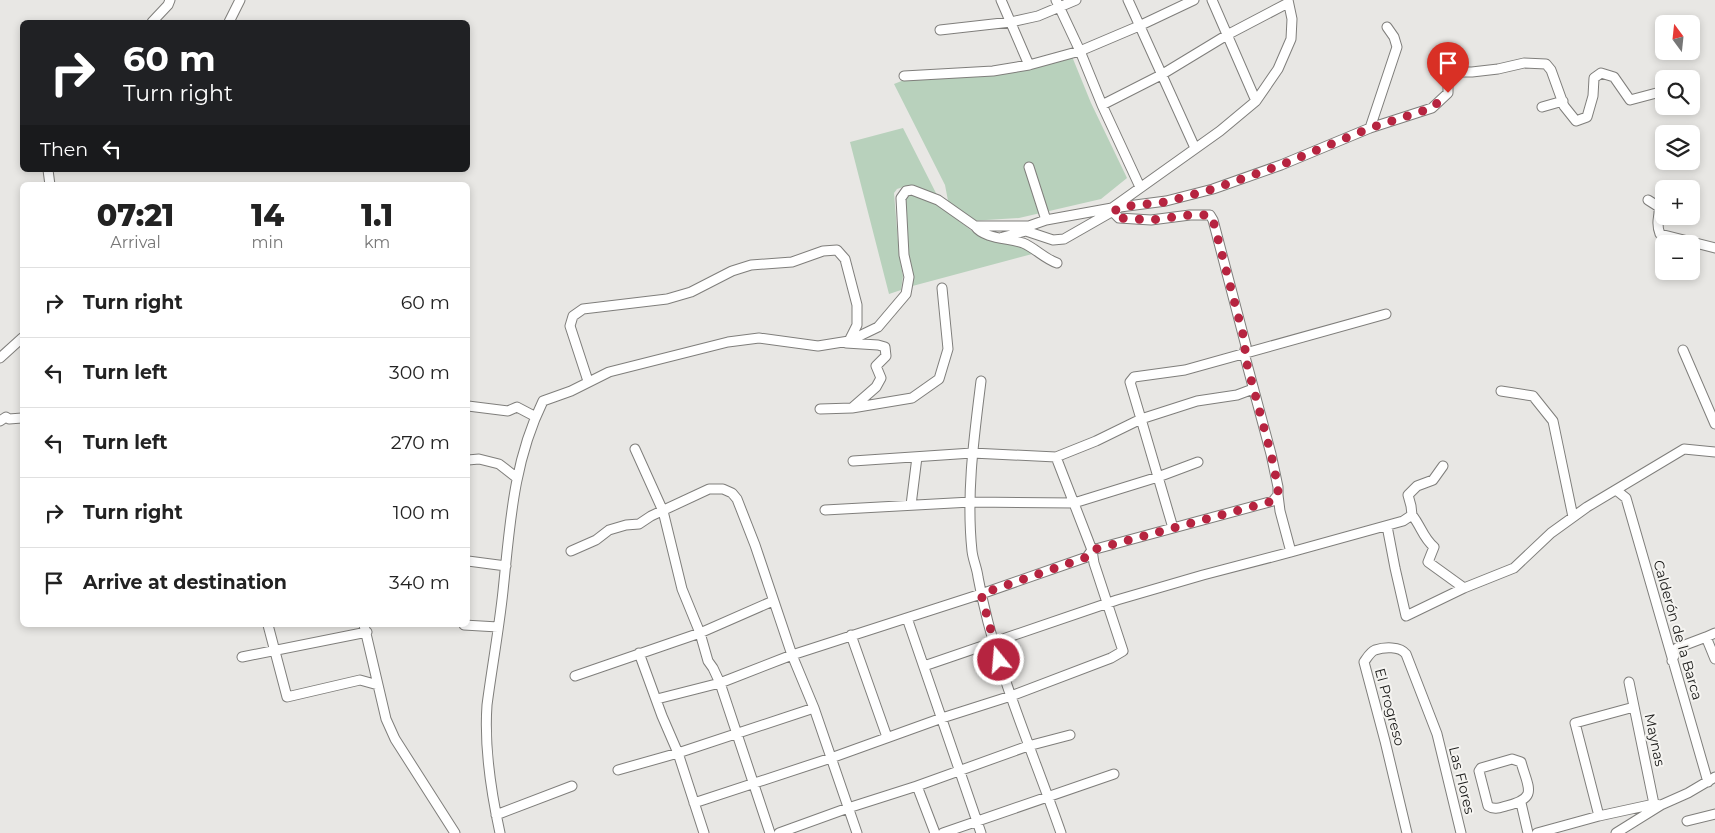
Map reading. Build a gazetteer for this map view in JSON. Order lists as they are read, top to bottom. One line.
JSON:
{"streets":{"street":["Calderón de la Barca","El Progreso","Maynas","Las Flores"]},"crossings":[["El Progreso","Las Flores"]],"north":"top","page":{"map_buttons":["+","−"],"turn":["60 m","Turn right"],"then":"Then","eta":["07:21","Arrival","14","min","1.1","km"],"list":[{"name":"Turn right","value":"60 m"},{"name":"Turn left","value":"300 m"},{"name":"Turn left","value":"270 m"},{"name":"Turn right","value":"100 m"},{"name":"Arrive at destination","value":"340 m"}]}}
